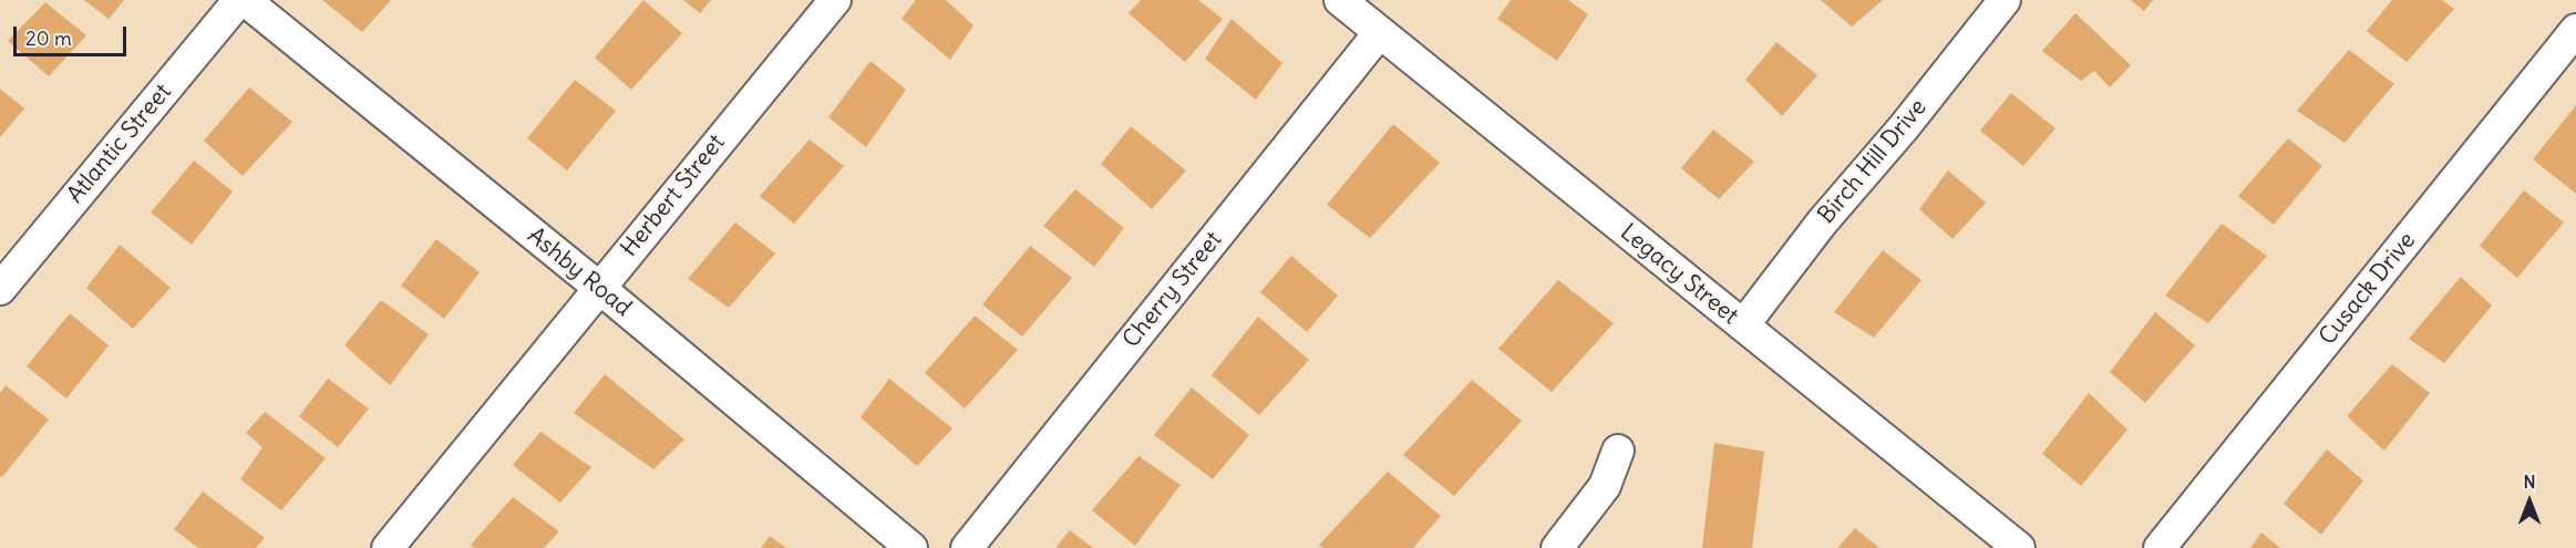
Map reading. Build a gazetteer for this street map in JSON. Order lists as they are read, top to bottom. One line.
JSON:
{"streets":{"street":["Atlantic Street","Birch Hill Drive","Herbert Street","Ashby Road","Legacy Street","Cusack Drive","Cherry Street"]},"crossings":[["Atlantic Street","Ashby Road"],["Birch Hill Drive","Legacy Street"],["Herbert Street","Ashby Road"],["Legacy Street","Cherry Street"]],"scale_bar":"20 m","north":"top"}
